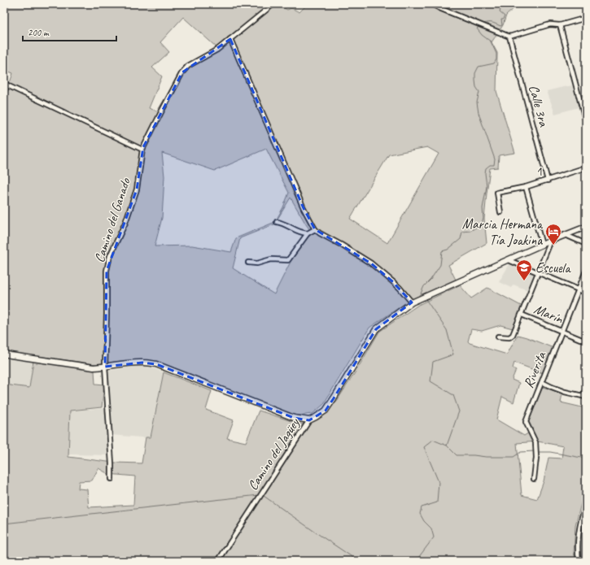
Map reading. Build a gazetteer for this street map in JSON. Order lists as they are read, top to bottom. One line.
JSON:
{"streets":{"street":["Calle 3ra","1","Camino del Ganado","Marín","Riverita","Camino del Jagüey"]},"crossings":[["Calle 3ra","1"],["Marín","Riverita"]],"places":{"hotel":["Marcia Hermana Tía Joakina"],"school or university":["Escuela"]},"scale_bar":"200 m"}
